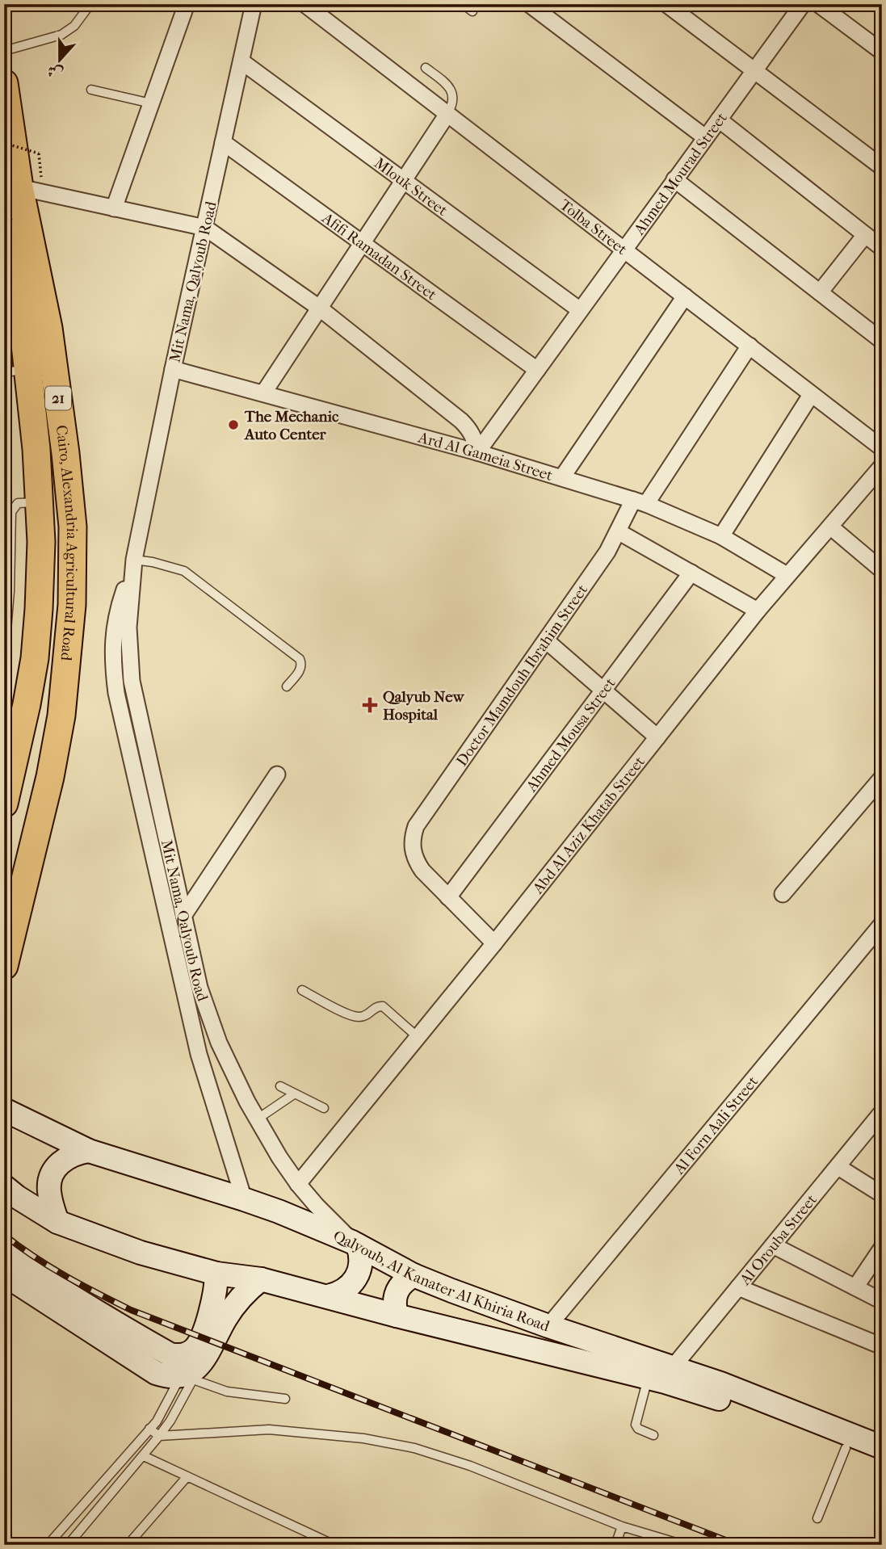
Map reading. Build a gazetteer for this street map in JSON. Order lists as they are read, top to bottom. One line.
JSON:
{"streets":{"highway":["21","Cairo, Alexandria Agricultural Road"],"main road":["Qalyoub, Al Kanater Al Khiria Road"],"street":["Ahmed Mourad Street","Mlouk Street","Tolba Street","Afifi Ramadan Street","Mit Nama, Qalyoub Road","Ard Al Gameia Street","Doctor Mamdouh Ibrahim Street","Ahmed Mousa Street","Abd Al Aziz Khatab Street","Al Forn Aali Street","Al Orouba Street"]},"crossings":[["Ahmed Mourad Street","Mlouk Street"],["Ahmed Mourad Street","Tolba Street"],["Ahmed Mourad Street","Afifi Ramadan Street"],["Ahmed Mourad Street","Ard Al Gameia Street"],["Mlouk Street","Mit Nama, Qalyoub Road"],["Tolba Street","Doctor Mamdouh Ibrahim Street"],["Afifi Ramadan Street","Mit Nama, Qalyoub Road"],["Mit Nama, Qalyoub Road","Ard Al Gameia Street"],["Mit Nama, Qalyoub Road","Abd Al Aziz Khatab Street"],["Mit Nama, Qalyoub Road","Qalyoub, Al Kanater Al Khiria Road"],["Ard Al Gameia Street","Doctor Mamdouh Ibrahim Street"],["Ard Al Gameia Street","Abd Al Aziz Khatab Street"],["Doctor Mamdouh Ibrahim Street","Ahmed Mousa Street"],["Al Forn Aali Street","Qalyoub, Al Kanater Al Khiria Road"],["Al Orouba Street","Qalyoub, Al Kanater Al Khiria Road"]],"places":{"other":["The Mechanic Auto Center"],"health":["Qalyub New Hospital"]},"north":"bottom"}
